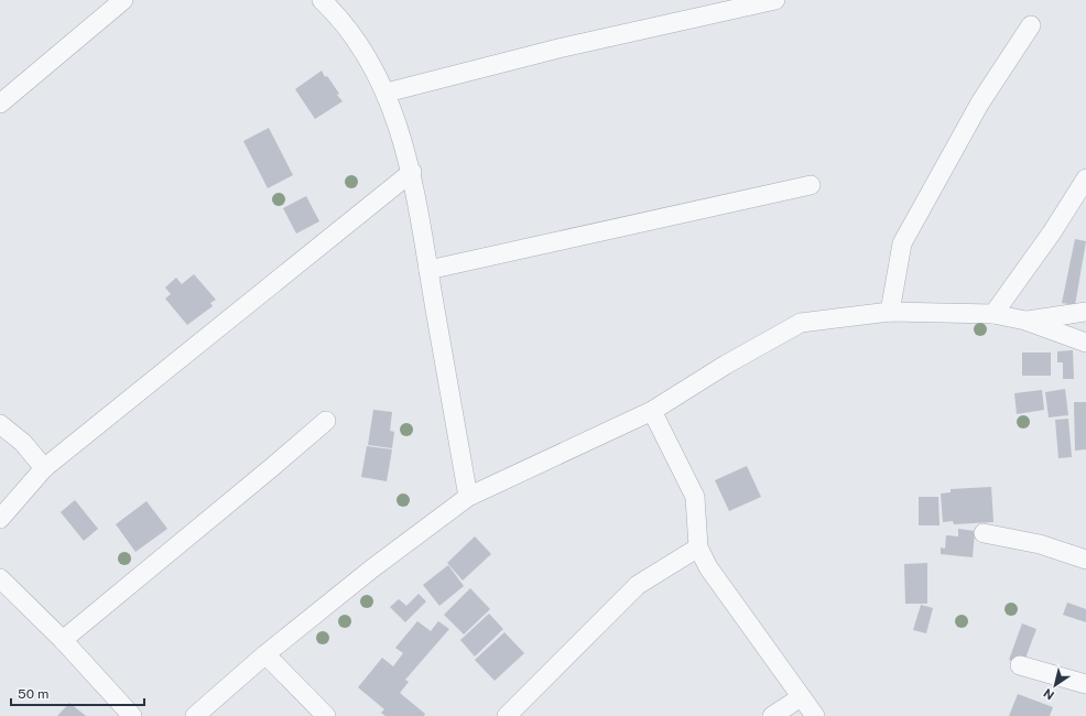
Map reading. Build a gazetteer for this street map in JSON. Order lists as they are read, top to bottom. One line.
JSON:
{"scale_bar":"50 m","north":"bottom left"}
